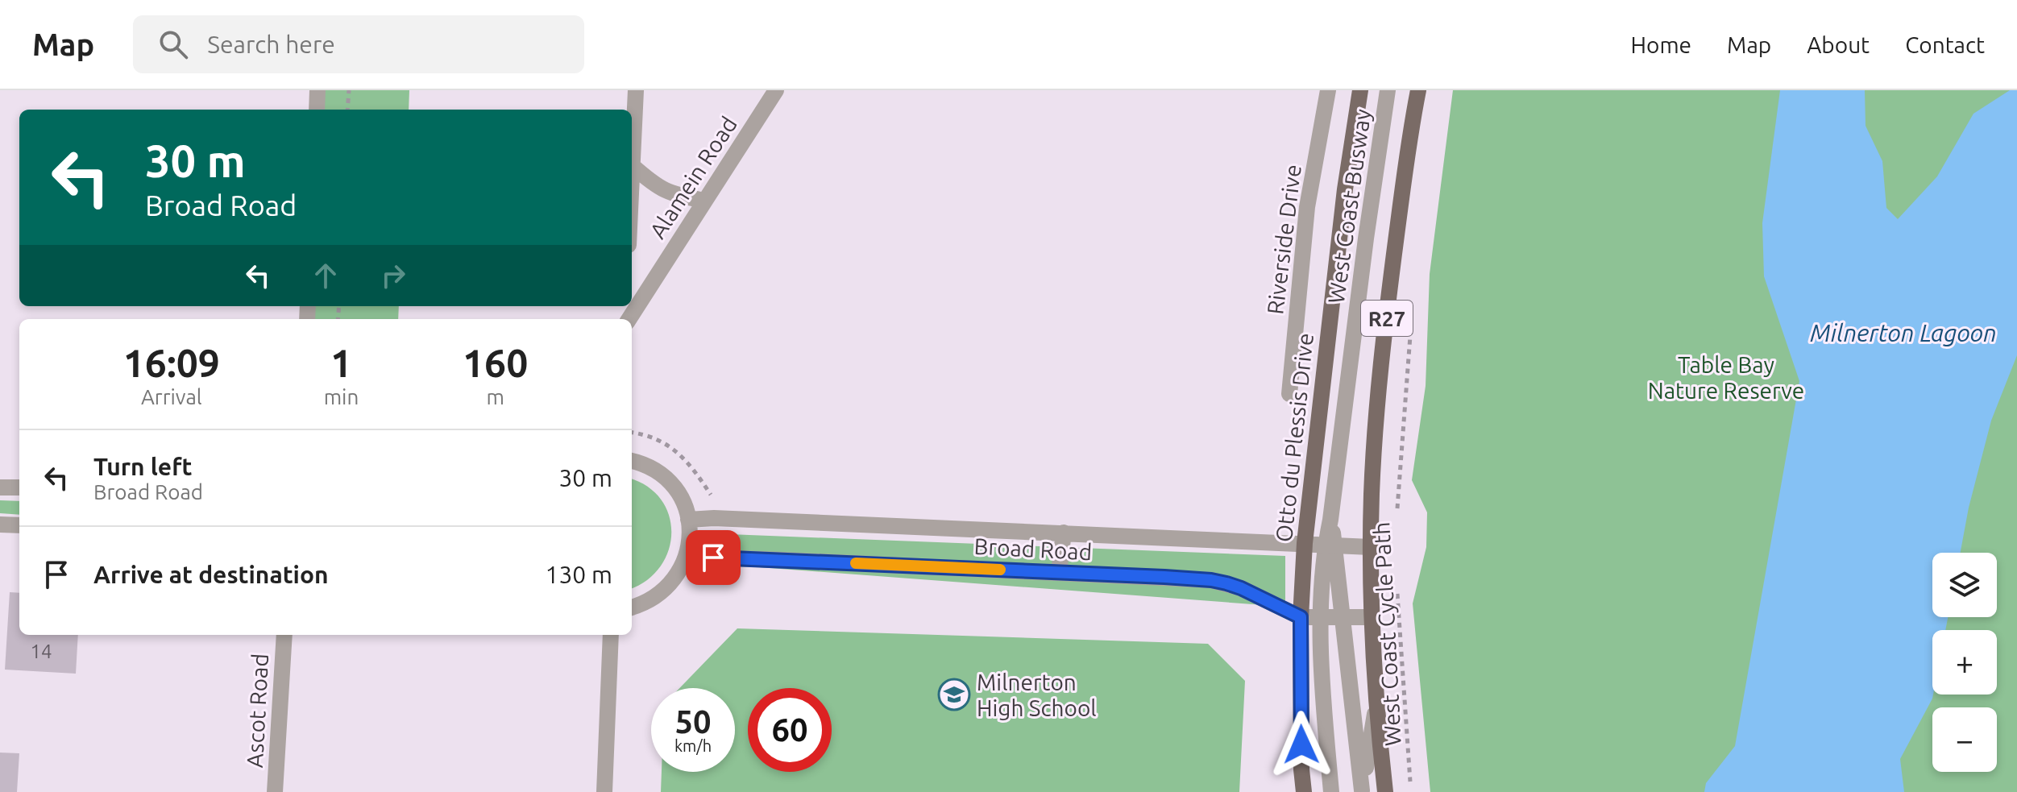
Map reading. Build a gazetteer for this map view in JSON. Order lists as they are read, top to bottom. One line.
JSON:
{"streets":{"main road":["R27","Otto du Plessis Drive"],"street":["Alamein Road","West Coast Busway","Riverside Drive","Broad Road","Ascot Road"],"path":["West Coast Cycle Path"]},"crossings":[["West Coast Busway","R27"],["West Coast Busway","Broad Road"],["R27","Broad Road"],["Otto du Plessis Drive","Broad Road"]],"water":["Milnerton Lagoon"],"parks":["Table Bay Nature Reserve"],"places":{"school or university":["Milnerton High School"]},"house_numbers":["14"],"page":{"header":"Map","search":"Search here","nav":["Home","Map","About","Contact"],"turn":["30 m","Broad Road"],"eta":["16:09","Arrival","1","min","160","m"],"list":[{"name":"Turn left","note":"Broad Road","value":"30 m"},{"name":"Arrive at destination","value":"130 m"}],"map_buttons":["+","−"],"speed":"50 km/h","limit":"60"}}
